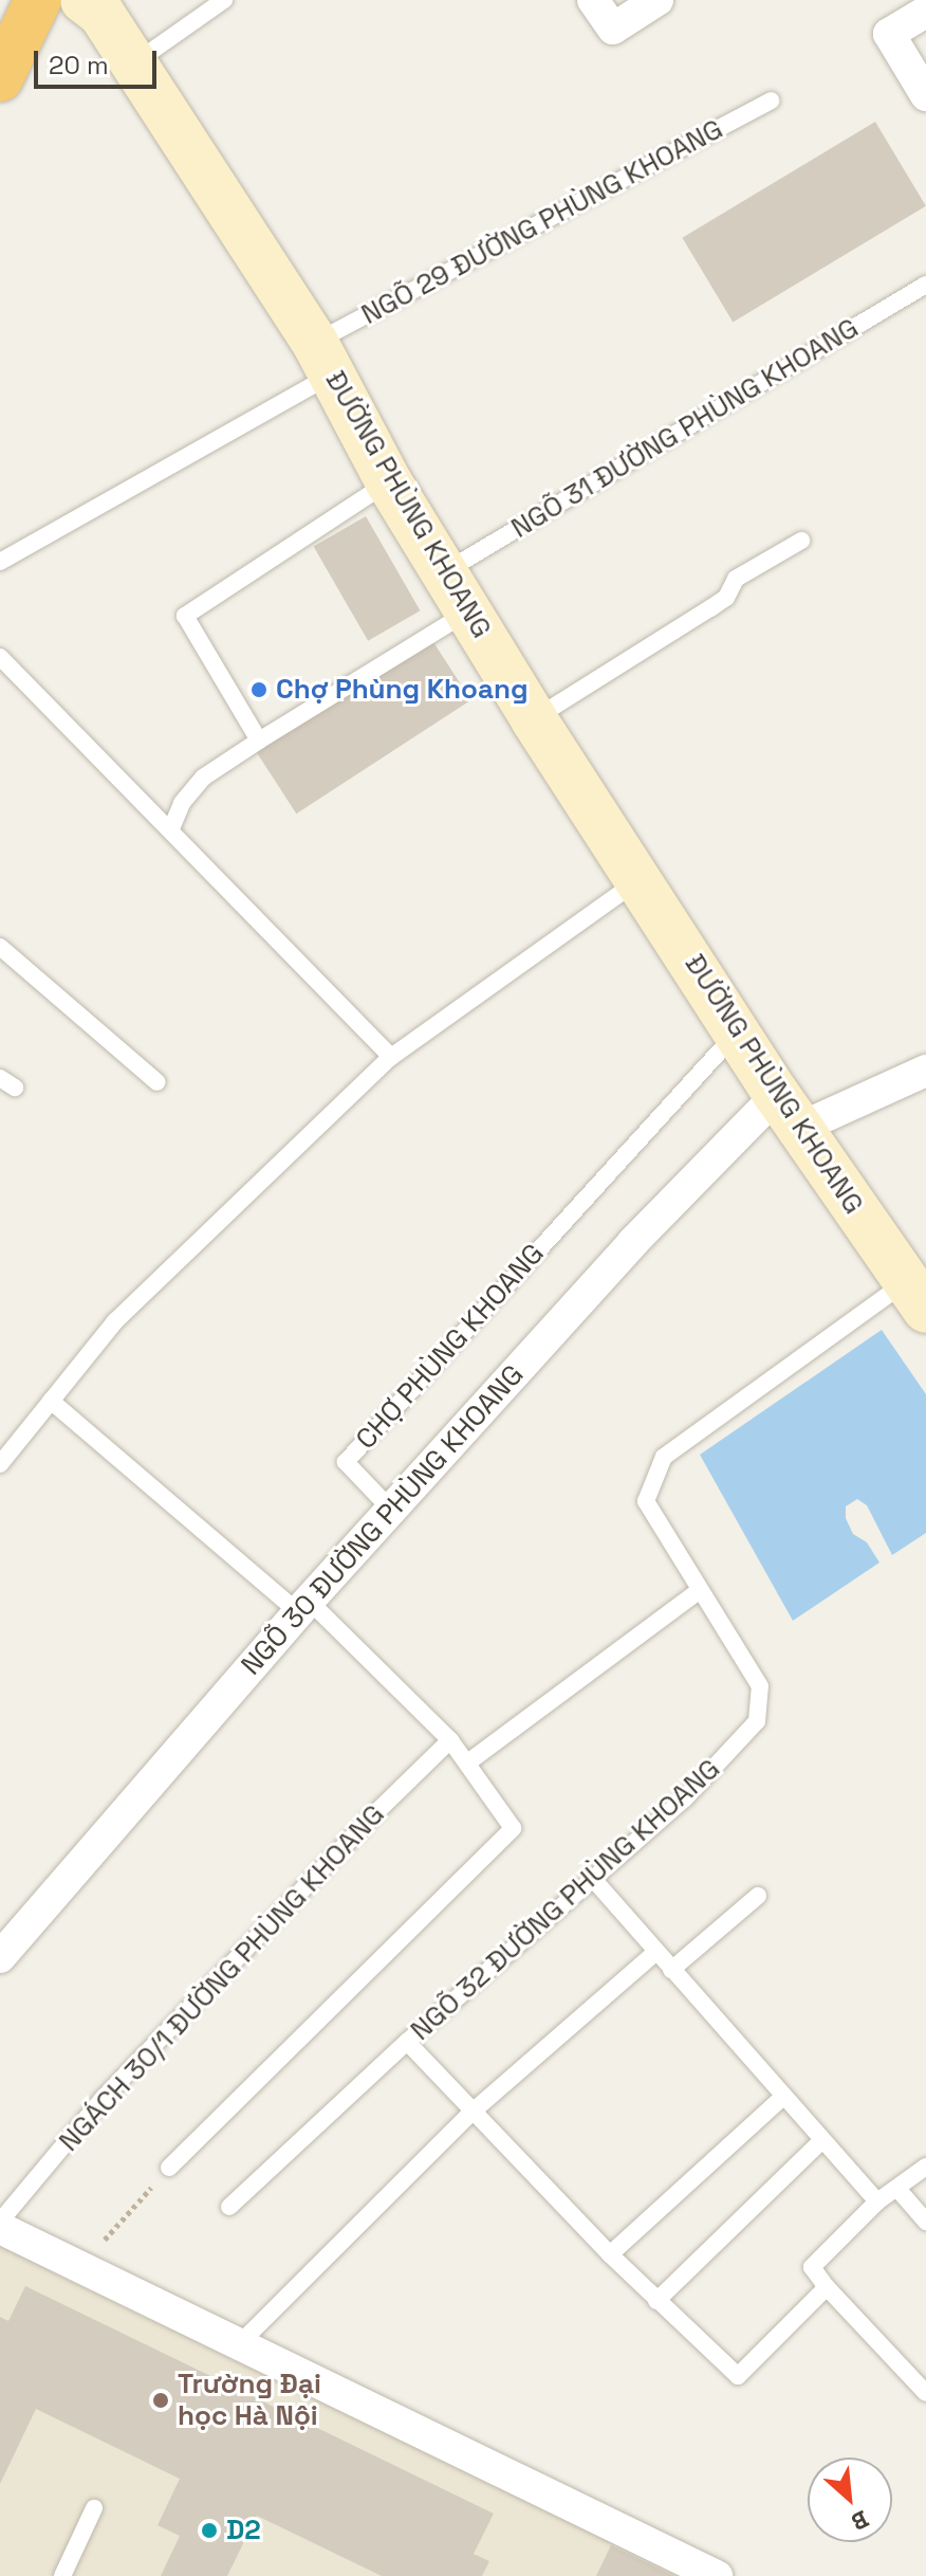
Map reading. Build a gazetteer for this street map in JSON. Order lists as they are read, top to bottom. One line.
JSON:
{"streets":{"street":["ĐƯỜNG PHÙNG KHOANG","NGÕ 30 ĐƯỜNG PHÙNG KHOANG"],"lane":["NGÕ 29 ĐƯỜNG PHÙNG KHOANG","NGÕ 31 ĐƯỜNG PHÙNG KHOANG","CHỢ PHÙNG KHOANG","NGÕ 32 ĐƯỜNG PHÙNG KHOANG","NGÁCH 30/1 ĐƯỜNG PHÙNG KHOANG"]},"crossings":[["NGÕ 29 ĐƯỜNG PHÙNG KHOANG","ĐƯỜNG PHÙNG KHOANG"],["NGÕ 31 ĐƯỜNG PHÙNG KHOANG","ĐƯỜNG PHÙNG KHOANG"],["ĐƯỜNG PHÙNG KHOANG","CHỢ PHÙNG KHOANG"],["ĐƯỜNG PHÙNG KHOANG","NGÕ 30 ĐƯỜNG PHÙNG KHOANG"],["ĐƯỜNG PHÙNG KHOANG","NGÕ 32 ĐƯỜNG PHÙNG KHOANG"],["CHỢ PHÙNG KHOANG","NGÕ 30 ĐƯỜNG PHÙNG KHOANG"]],"places":["Chợ Phùng Khoang","Trường Đại học Hà Nội","D2"],"scale_bar":"20 m","north":"bottom right"}
